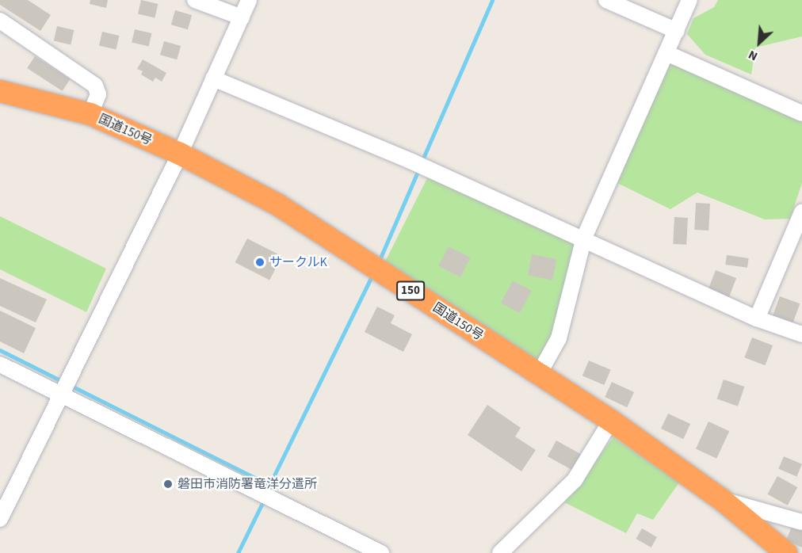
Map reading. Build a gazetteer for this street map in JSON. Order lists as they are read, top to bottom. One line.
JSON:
{"streets":{"highway":["国道150号","150"]},"places":["サークルK","磐田市消防署竜洋分遣所"],"north":"bottom left"}
